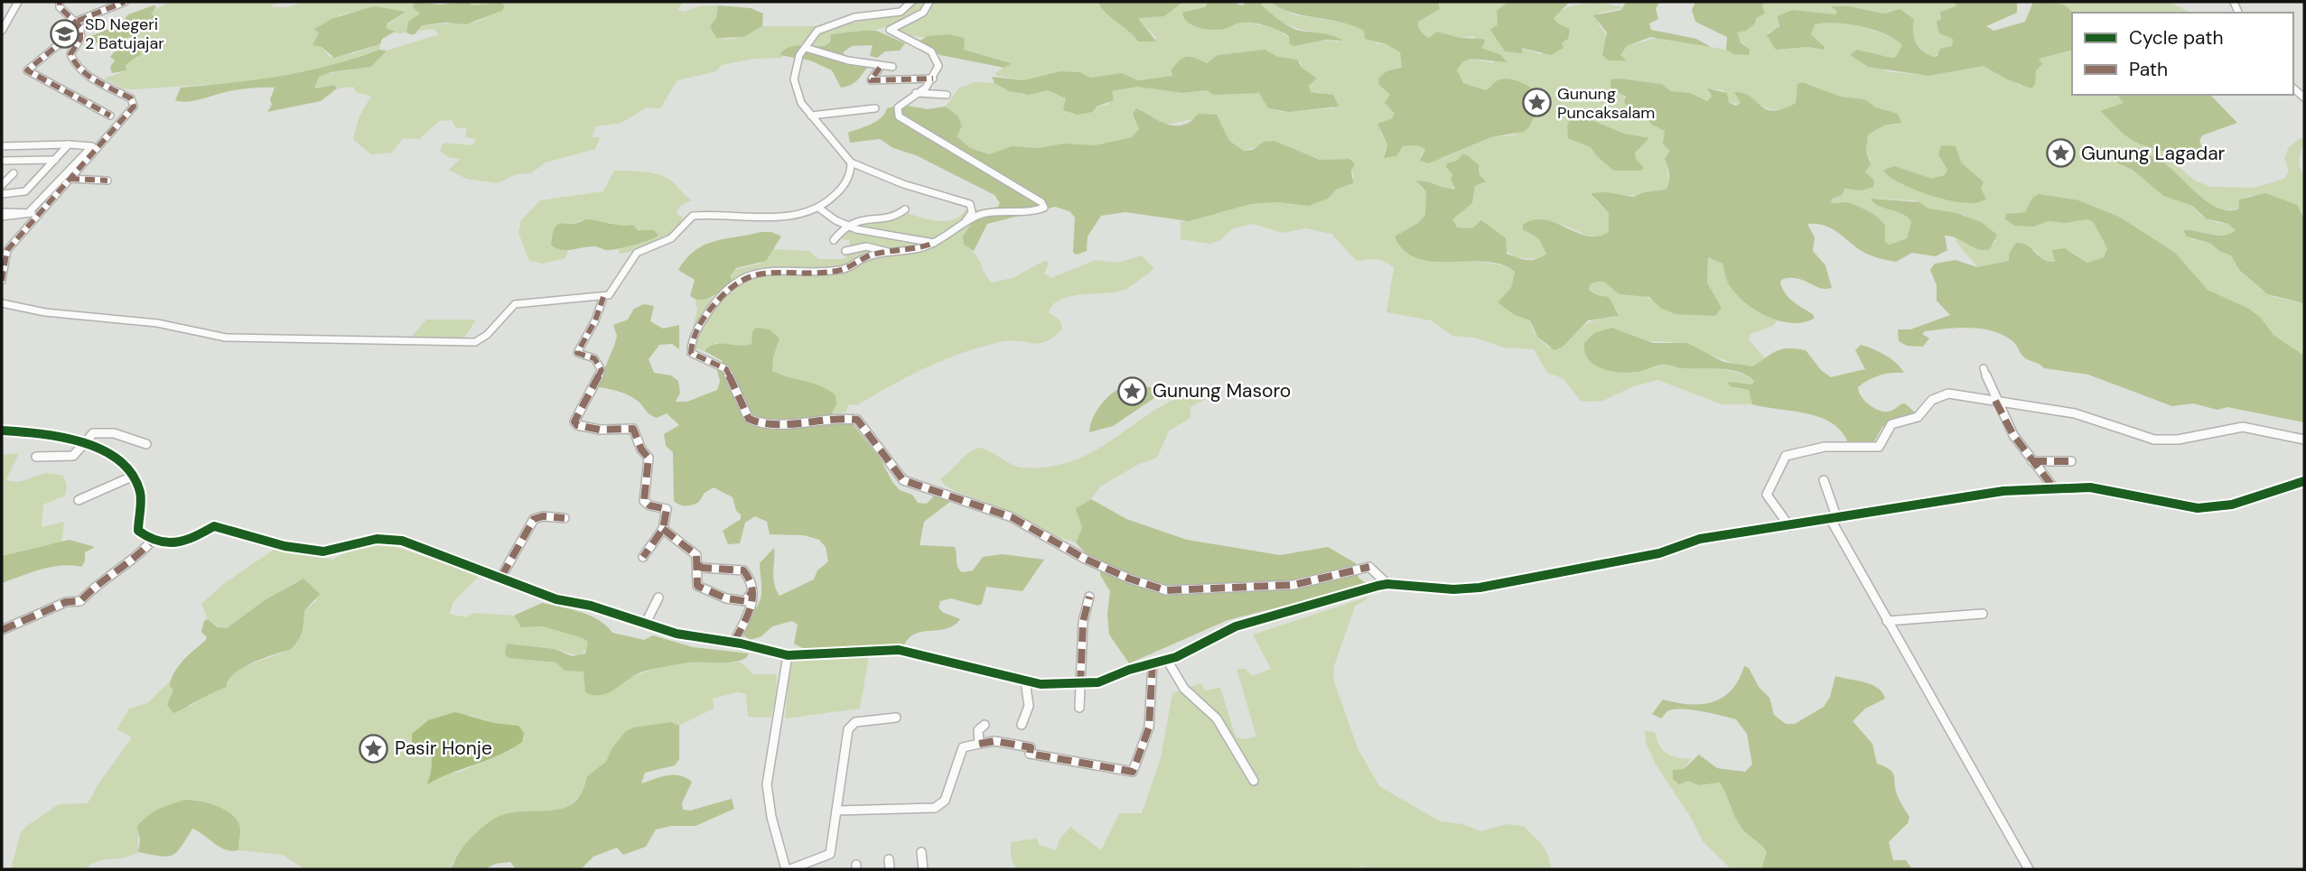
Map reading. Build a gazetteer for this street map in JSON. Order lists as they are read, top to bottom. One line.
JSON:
{"places":{"school or university":["SD Negeri 2 Batujajar"],"place":["Gunung Puncaksalam","Gunung Lagadar","Gunung Masoro","Pasir Honje"]},"legend":["Cycle path","Path"]}
